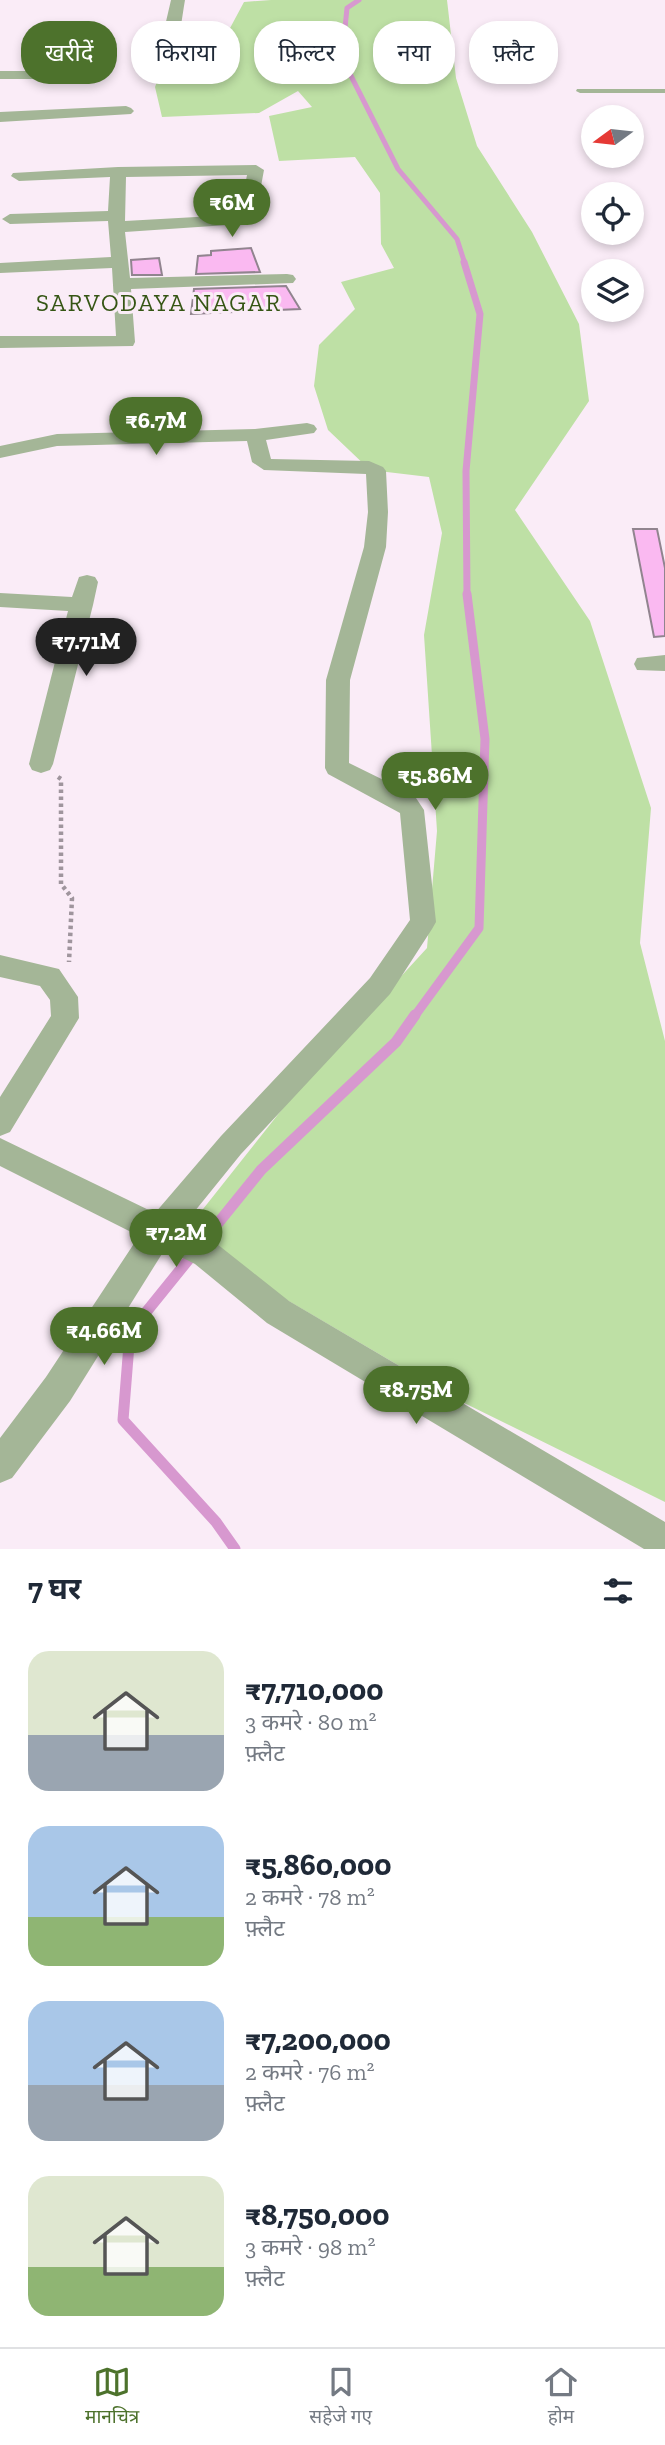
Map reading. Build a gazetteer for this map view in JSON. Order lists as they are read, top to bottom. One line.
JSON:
{"districts":["SARVODAYA NAGAR"],"north":"left","page":{"chip":["खरीदें","किराया","फ़िल्टर","नया","फ़्लैट"],"price":["₹6M","₹6.7M","₹7.71M","₹5.86M","₹7.2M","₹4.66M","₹8.75M"],"heading":"7 घर","list":[{"name":"₹7,710,000","note":"3 कमरे · 80 m² · फ़्लैट"},{"name":"₹5,860,000","note":"2 कमरे · 78 m² · फ़्लैट"},{"name":"₹7,200,000","note":"2 कमरे · 76 m² · फ़्लैट"},{"name":"₹8,750,000","note":"3 कमरे · 98 m² · फ़्लैट"}],"tabs":["मानचित्र","सहेजे गए","होम"]}}
